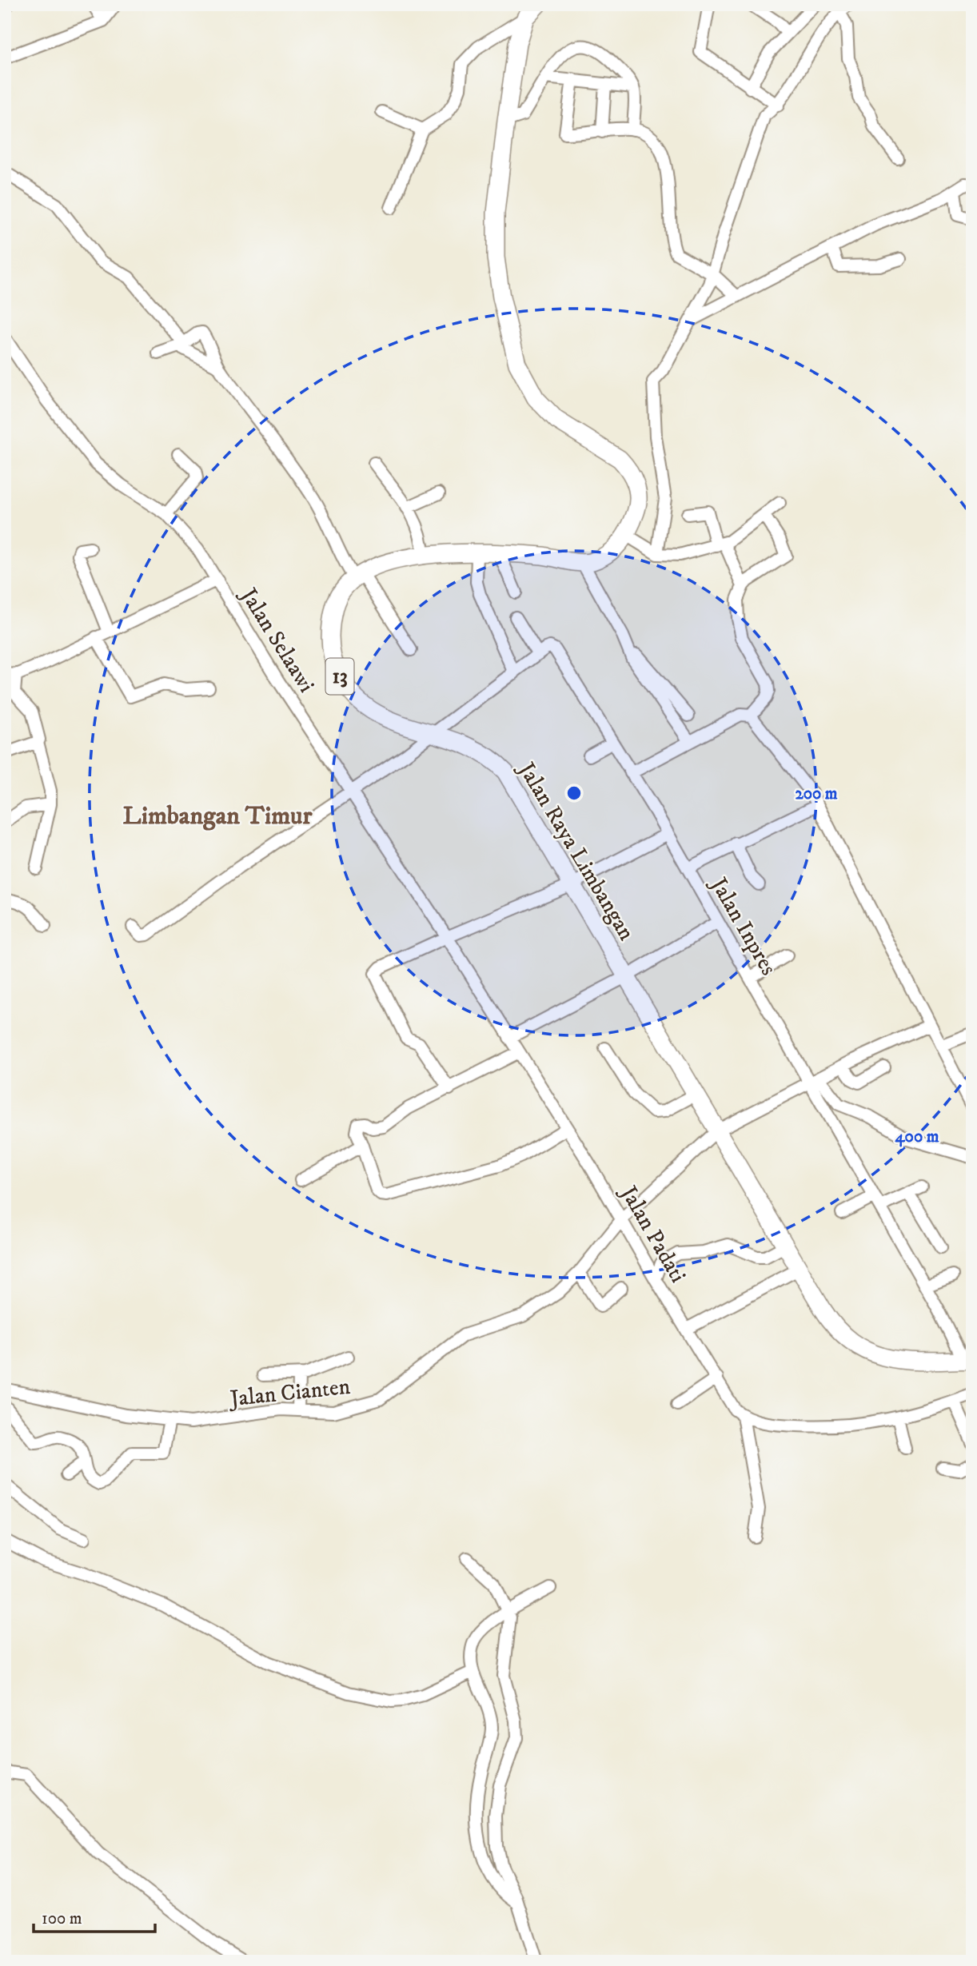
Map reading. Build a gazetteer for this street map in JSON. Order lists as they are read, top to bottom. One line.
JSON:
{"streets":{"highway":["13","Jalan Raya Limbangan"],"street":["Jalan Selaawi","Jalan Inpres","Jalan Padati","Jalan Cianten"]},"crossings":[["Jalan Selaawi","Jalan Padati"],["Jalan Raya Limbangan","Jalan Inpres"],["Jalan Raya Limbangan","Jalan Cianten"],["Jalan Inpres","Jalan Cianten"],["Jalan Padati","Jalan Cianten"]],"districts":["Limbangan Timur"],"scale_bar":"100 m","rings":["200 m","400 m"]}
